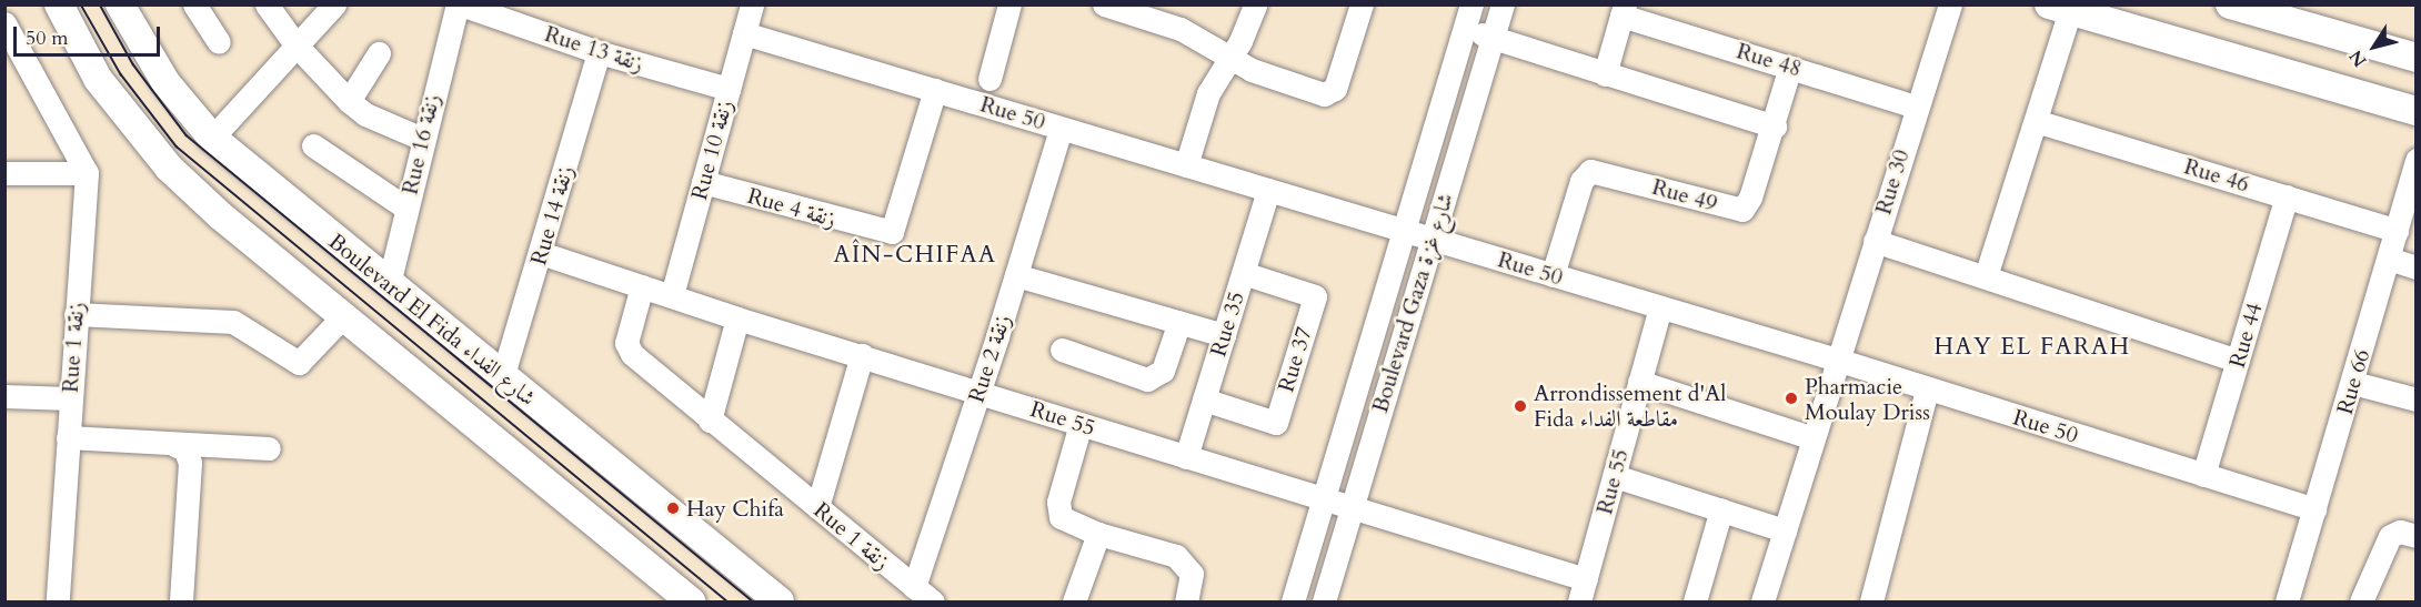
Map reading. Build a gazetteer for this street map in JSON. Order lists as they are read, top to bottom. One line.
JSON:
{"streets":{"main road":["Boulevard El Fida شارع الفداء"],"street":["Rue 13 زنقة","Rue 48","Rue 50","Rue 16 زنقة","Rue 10 زنقة","Rue 46","Rue 30","Rue 49","Rue 4 زنقة","Rue 14 زنقة","Boulevard Gaza شارع غزة","Rue 35","Rue 44","Rue 1 زنقة","Rue 2 زنقة","Rue 37","Rue 66","Rue 55"]},"crossings":[["Rue 13 زنقة","Rue 16 زنقة"],["Rue 13 زنقة","Rue 10 زنقة"],["Rue 13 زنقة","Rue 14 زنقة"],["Rue 48","Rue 30"],["Rue 48","Rue 49"],["Rue 50","Rue 10 زنقة"],["Rue 50","Rue 30"],["Rue 50","Rue 49"],["Rue 50","Rue 4 زنقة"],["Rue 50","Boulevard Gaza شارع غزة"],["Rue 50","Rue 35"],["Rue 50","Rue 44"],["Rue 50","Rue 2 زنقة"],["Rue 50","Rue 66"],["Rue 50","Rue 55"],["Rue 16 زنقة","Boulevard El Fida شارع الفداء"],["Rue 10 زنقة","Rue 4 زنقة"],["Rue 10 زنقة","Rue 55"],["Rue 46","Rue 44"],["Rue 46","Rue 66"],["Rue 14 زنقة","Boulevard El Fida شارع الفداء"],["Rue 14 زنقة","Rue 55"],["Boulevard Gaza شارع غزة","Rue 55"],["Rue 35","Rue 37"],["Rue 35","Rue 55"],["Rue 1 زنقة","Rue 2 زنقة"],["Rue 1 زنقة","Rue 55"],["Rue 2 زنقة","Rue 55"]],"districts":["AÎN-CHIFAA","HAY EL FARAH"],"places":["Pharmacie Moulay Driss","Arrondissement d'Al Fida مقاطعة الفداء","Hay Chifa"],"scale_bar":"50 m","north":"bottom left"}
